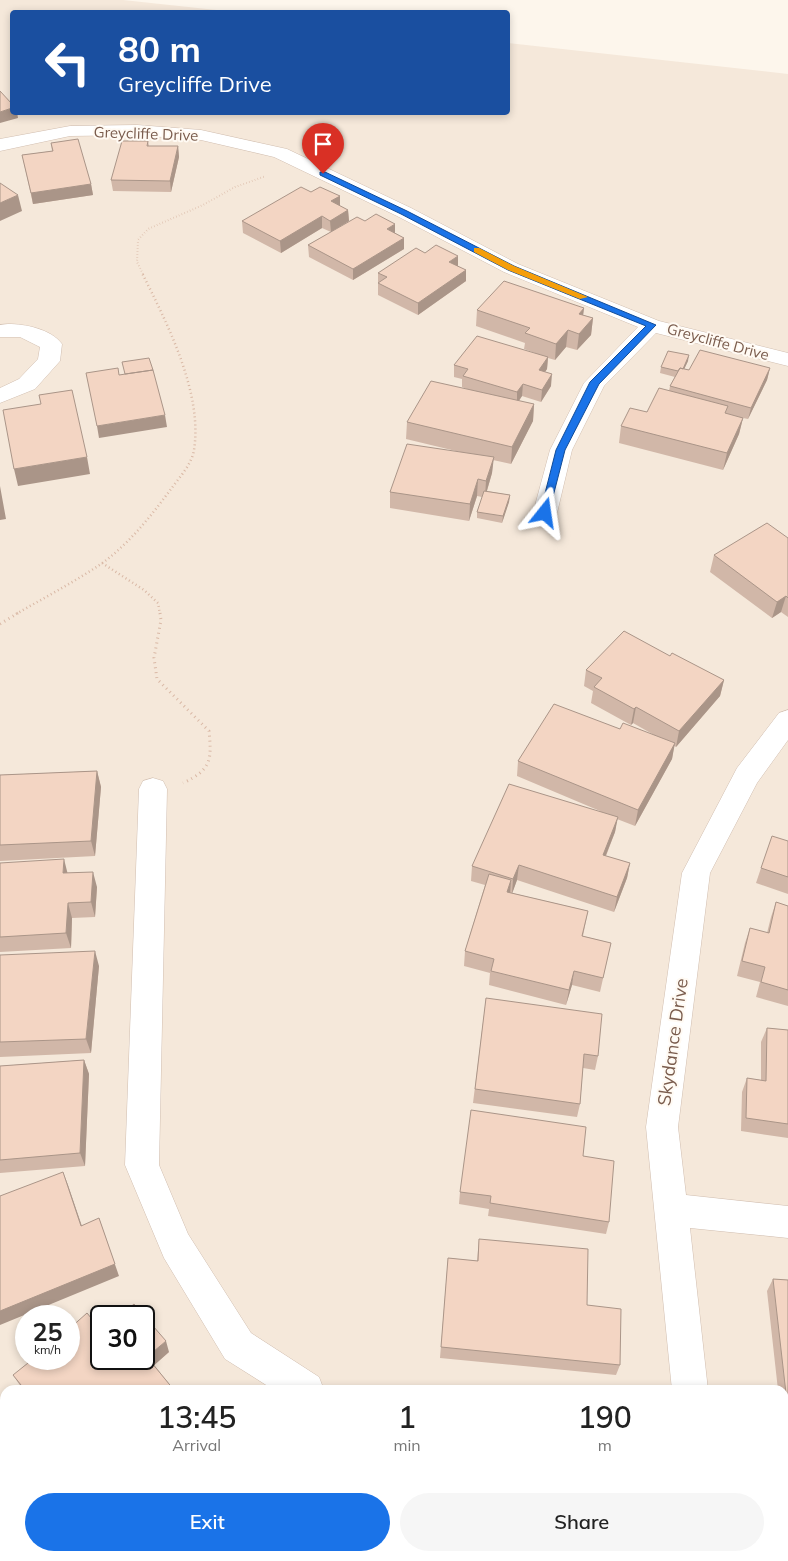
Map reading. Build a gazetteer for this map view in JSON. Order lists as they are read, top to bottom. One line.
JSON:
{"streets":{"street":["Greycliffe Drive","Skydance Drive"]},"page":{"turn":["80 m","Greycliffe Drive"],"speed":"25 km/h","limit":"30","eta":["13:45","Arrival","1","min","190","m"],"buttons":["Exit","Share"]}}
